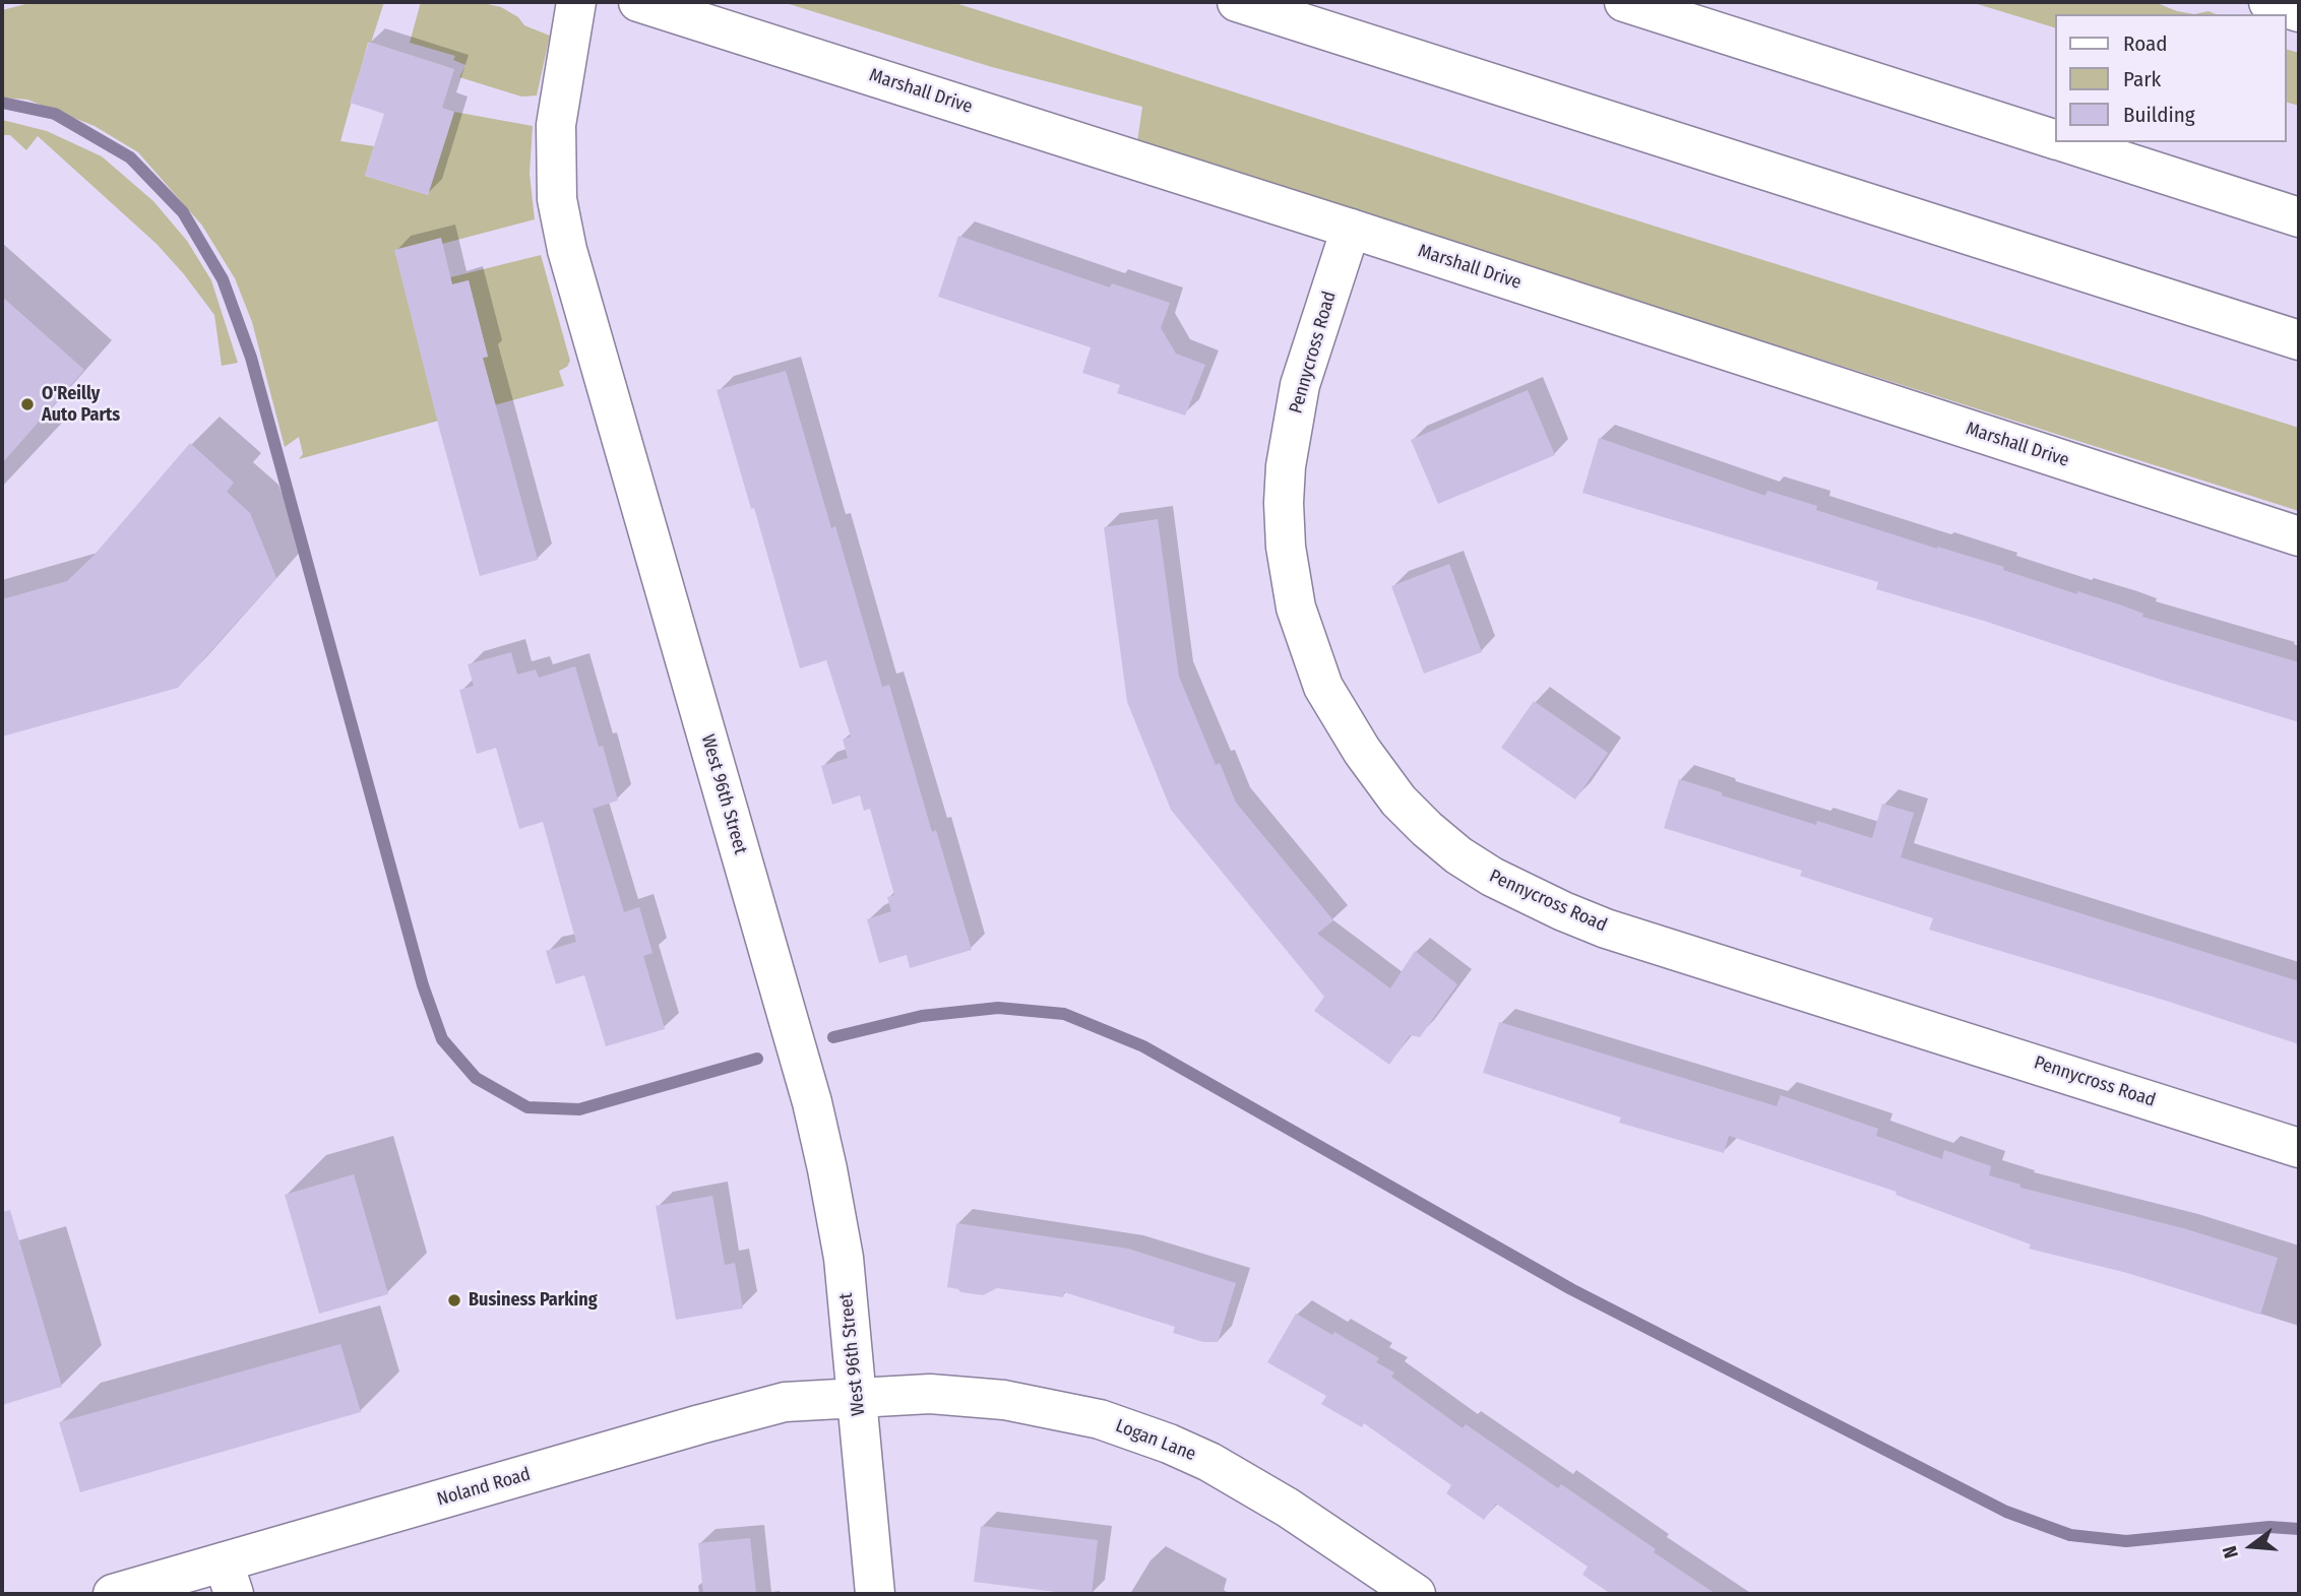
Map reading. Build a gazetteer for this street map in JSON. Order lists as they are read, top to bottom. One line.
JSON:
{"streets":{"main road":["Marshall Drive","Pennycross Road","West 96th Street","Logan Lane","Noland Road"]},"crossings":[["Marshall Drive","Pennycross Road"],["West 96th Street","Logan Lane"],["West 96th Street","Noland Road"],["Logan Lane","Noland Road"]],"places":["O'Reilly Auto Parts","Business Parking"],"legend":["Road","Park","Building"],"north":"left"}
